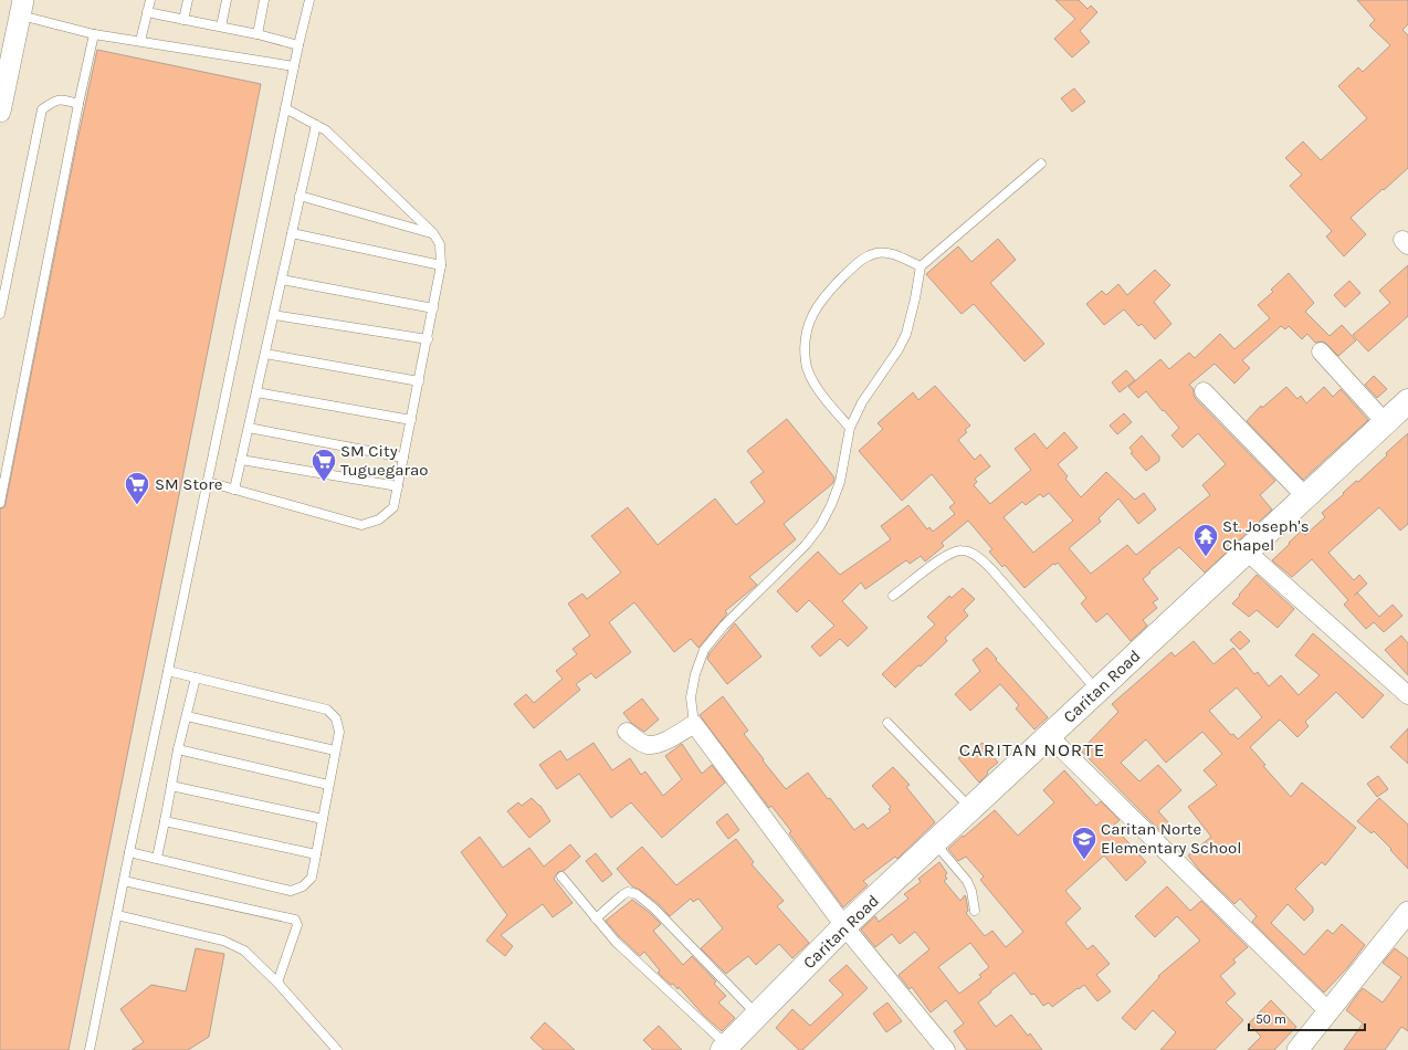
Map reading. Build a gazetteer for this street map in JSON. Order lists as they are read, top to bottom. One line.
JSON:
{"streets":{"main road":["Caritan Road"]},"districts":["CARITAN NORTE"],"places":{"supermarket":["SM City Tuguegarao","SM Store"],"temple":["St. Joseph's Chapel"],"school or university":["Caritan Norte Elementary School"]},"scale_bar":"50 m"}
